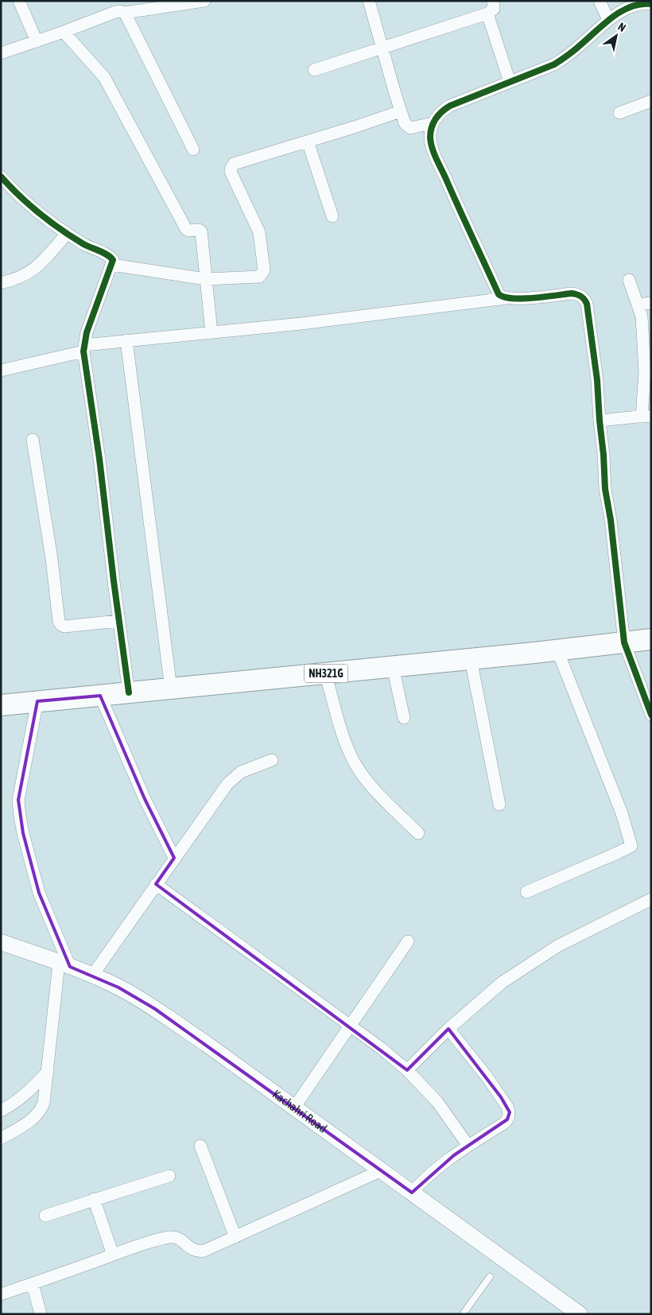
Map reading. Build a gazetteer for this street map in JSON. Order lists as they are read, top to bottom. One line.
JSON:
{"streets":{"highway":["NH321G"],"main road":["Kachahri Road"]},"north":"top right"}
